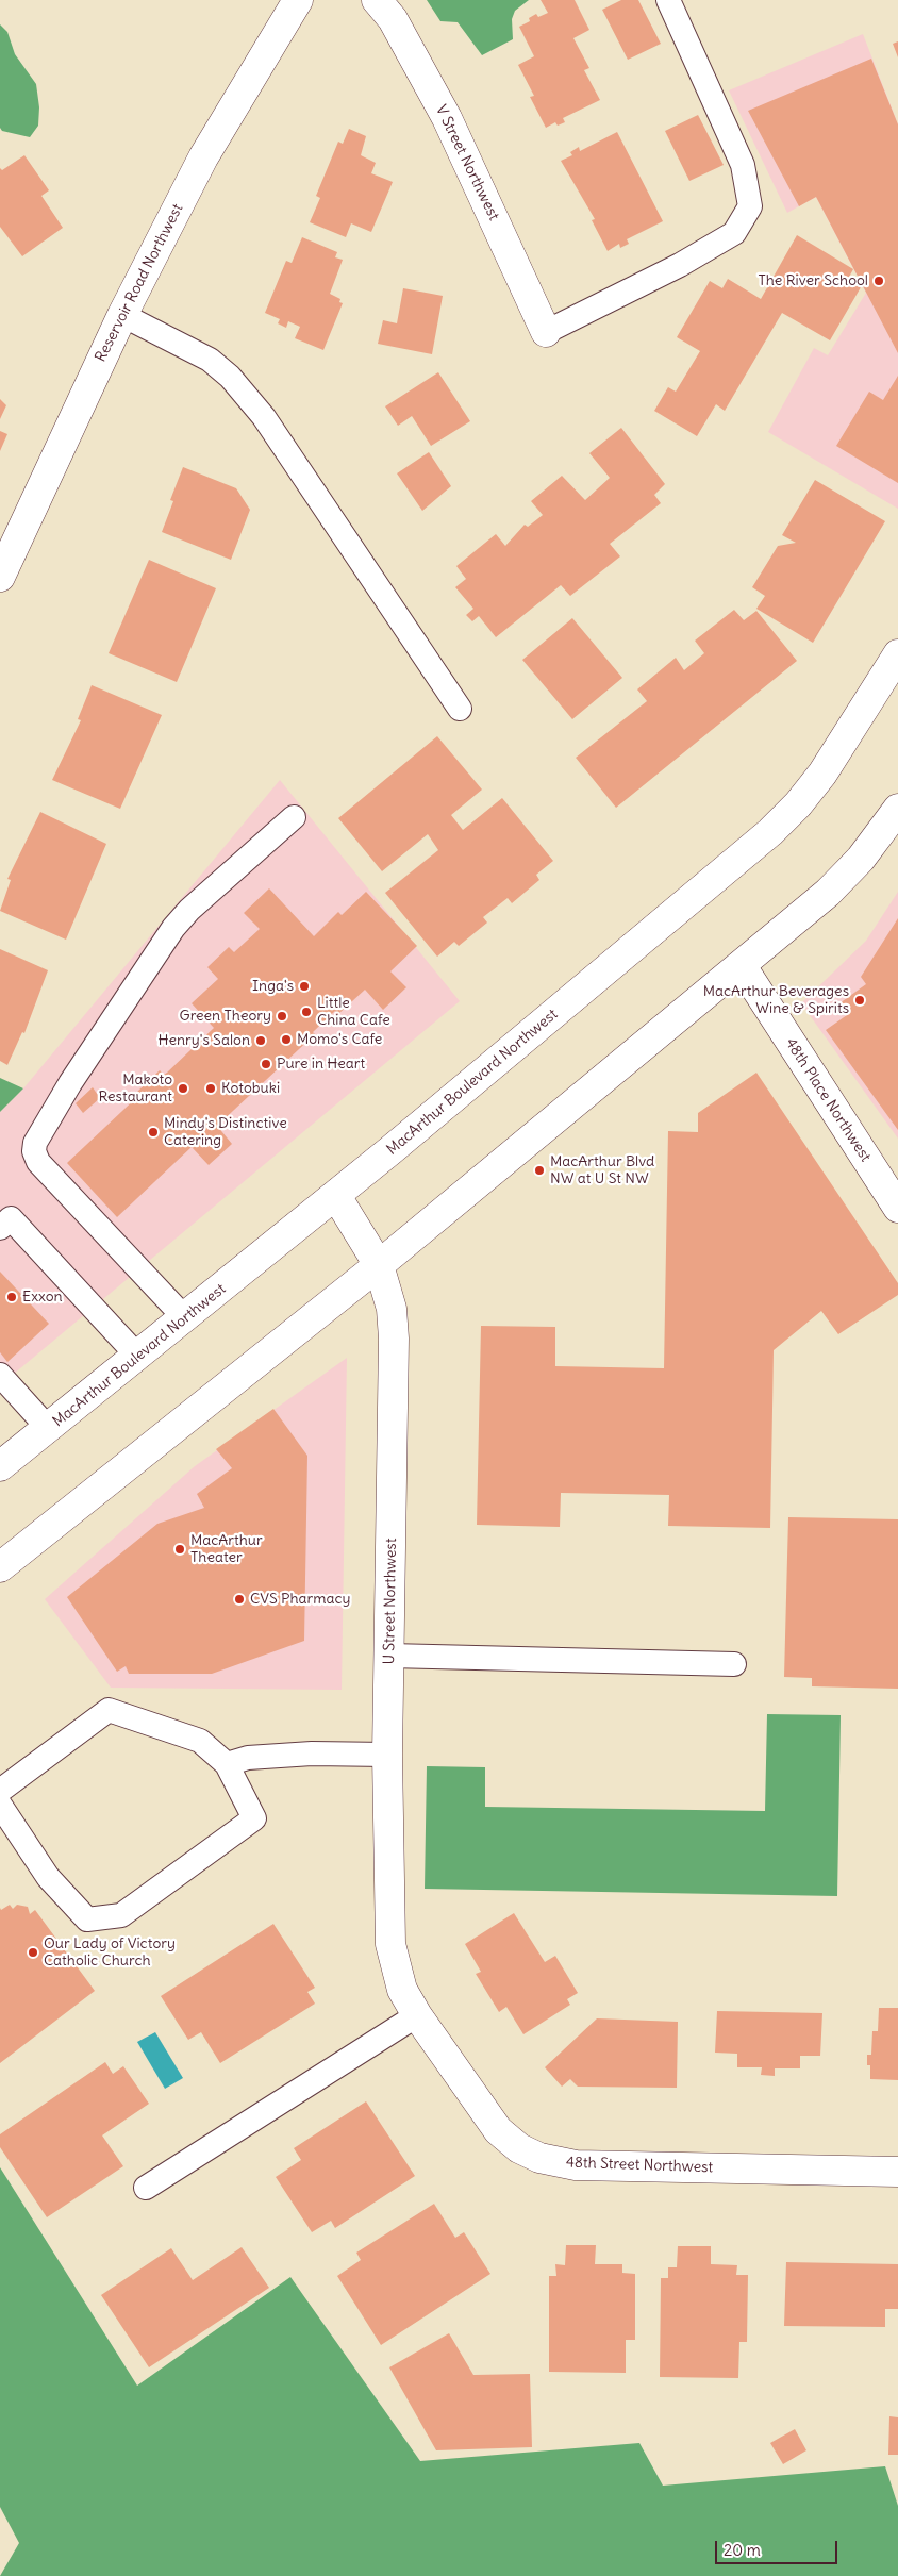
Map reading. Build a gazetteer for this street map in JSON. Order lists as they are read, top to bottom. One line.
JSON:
{"streets":{"main road":["V Street Northwest","Reservoir Road Northwest","MacArthur Boulevard Northwest","48th Place Northwest","U Street Northwest","48th Street Northwest"]},"crossings":[["MacArthur Boulevard Northwest","U Street Northwest"],["U Street Northwest","48th Street Northwest"]],"places":["The River School","Inga's","MacArthur Beverages Wine & Spirits","Little China Cafe","Green Theory","Momo's Cafe","Henry's Salon","Pure in Heart","Makoto Restaurant","Kotobuki","Mindy's Distinctive Catering","MacArthur Blvd NW at U St NW","Exxon","MacArthur Theater","CVS Pharmacy","Our Lady of Victory Catholic Church"],"scale_bar":"20 m"}
